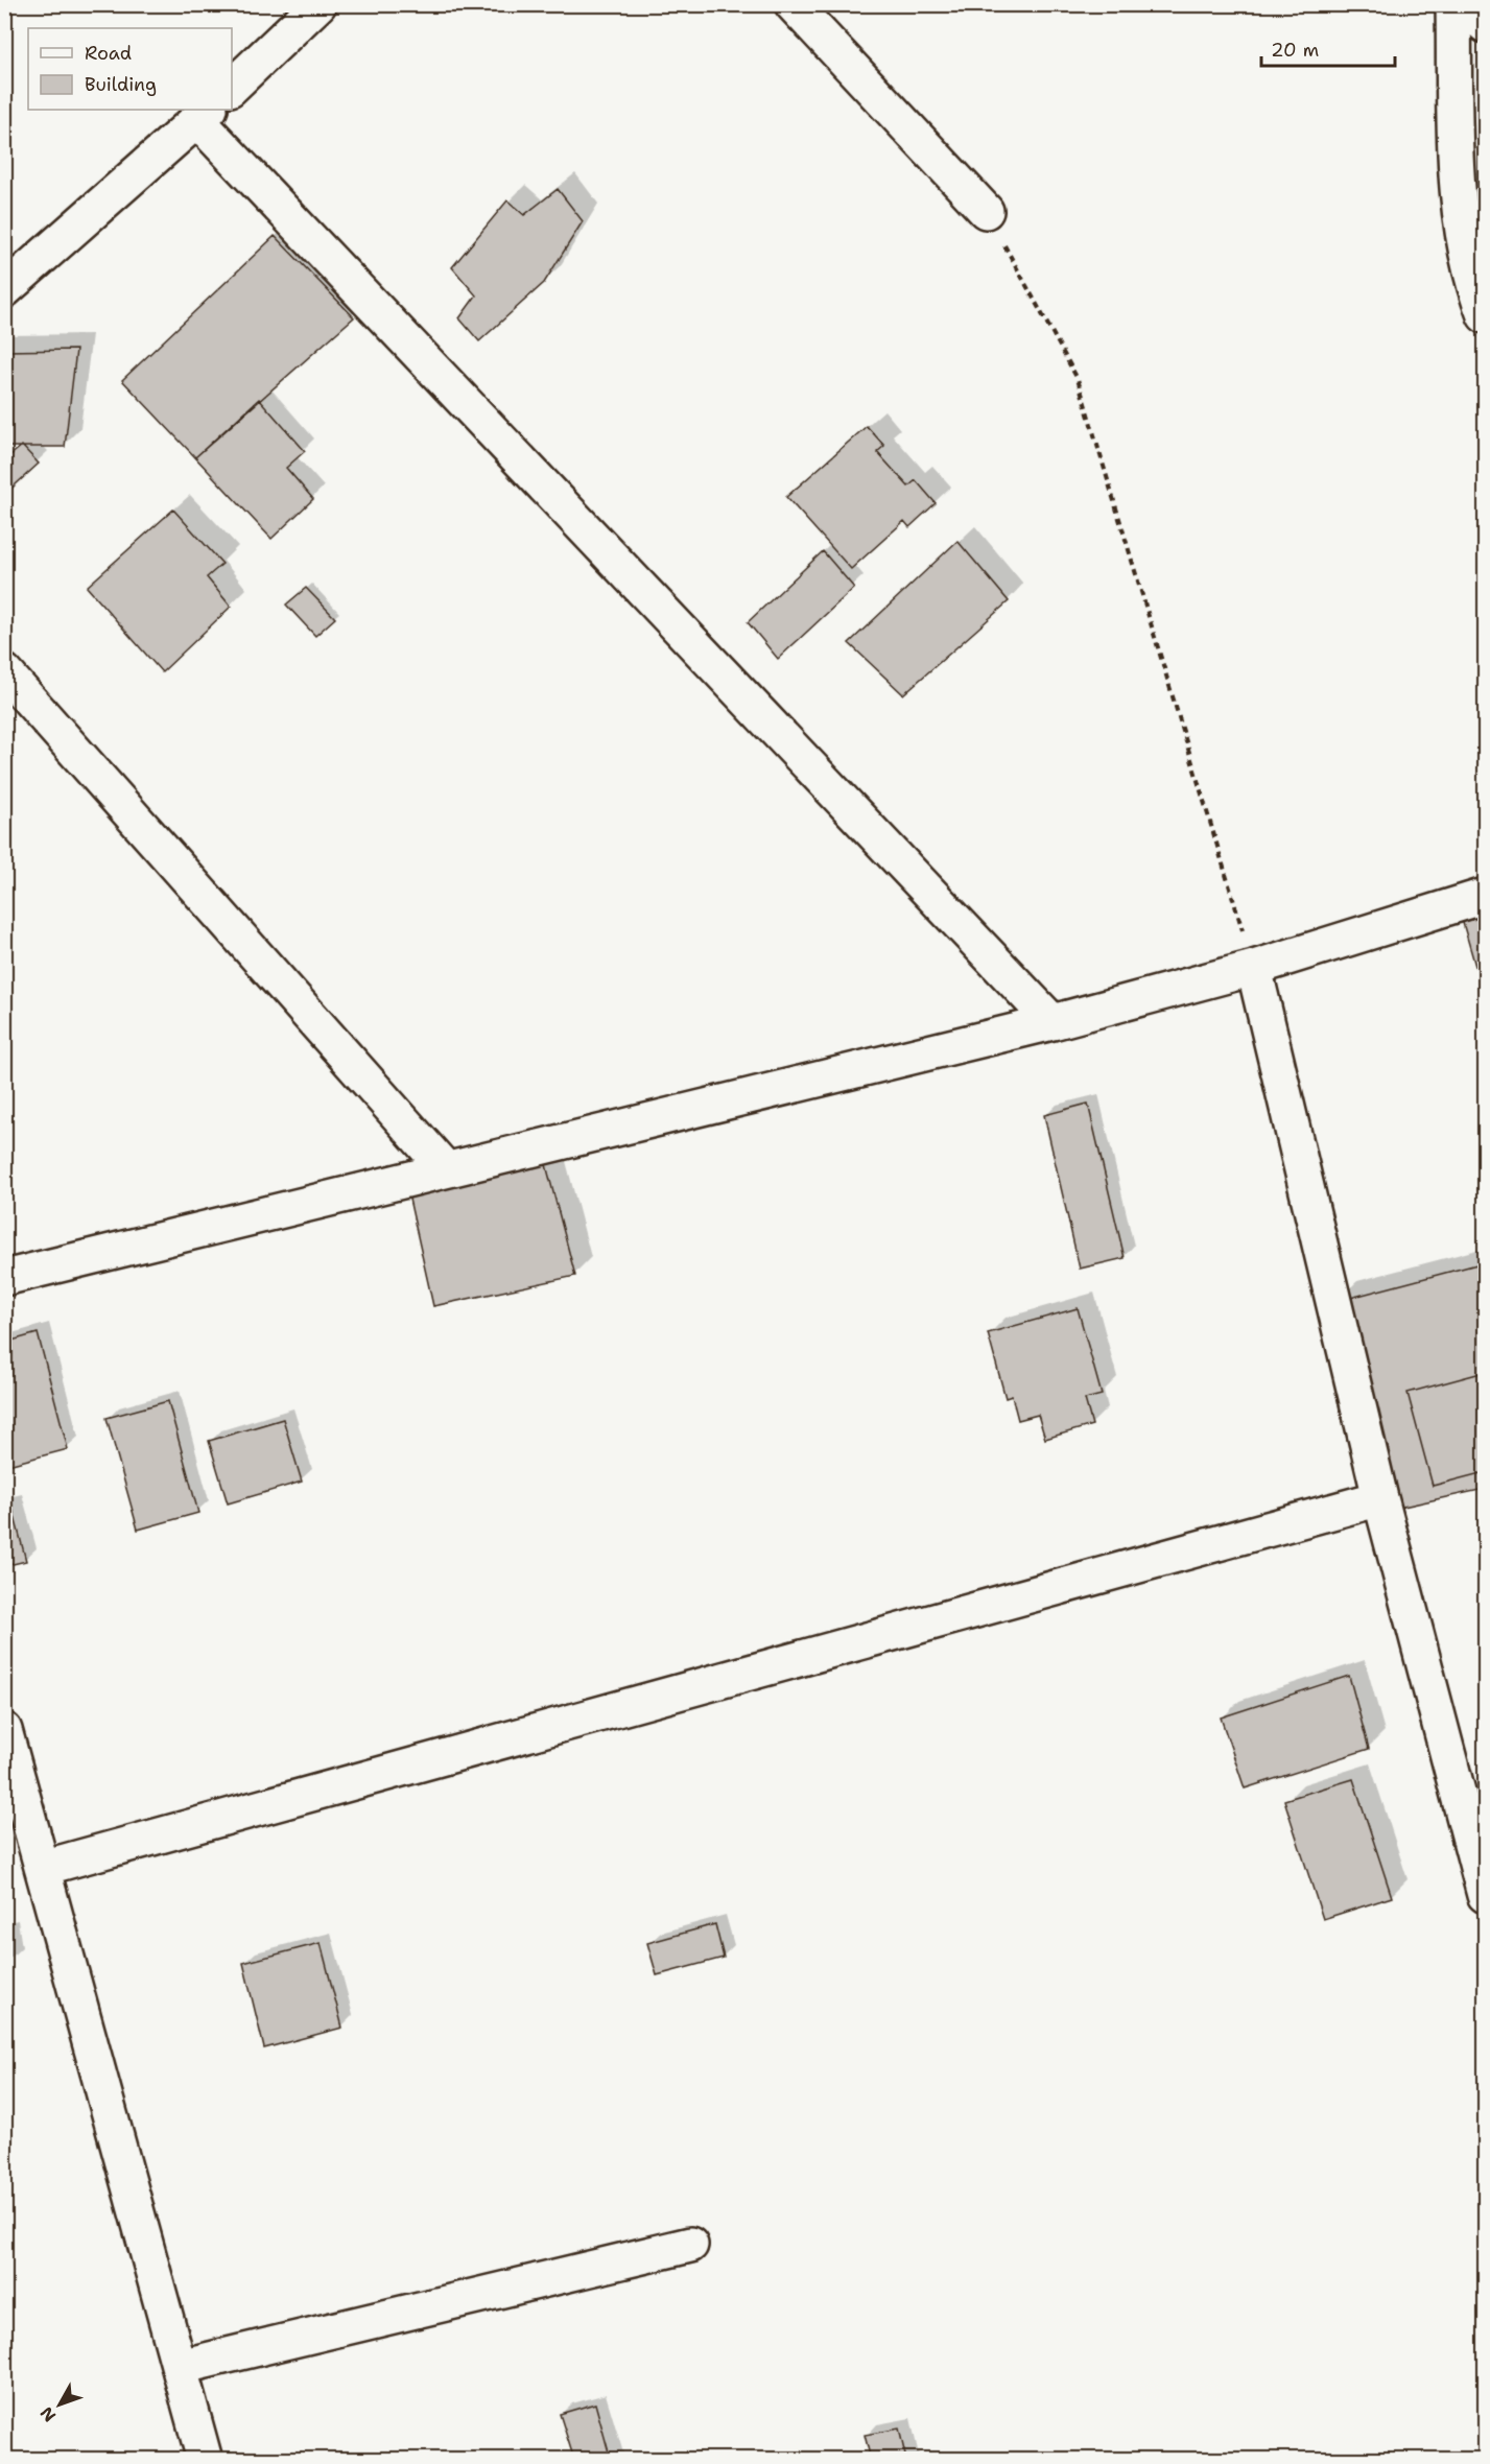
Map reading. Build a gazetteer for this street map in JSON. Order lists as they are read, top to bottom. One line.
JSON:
{"legend":["Road","Building"],"scale_bar":"20 m","north":"bottom left"}
